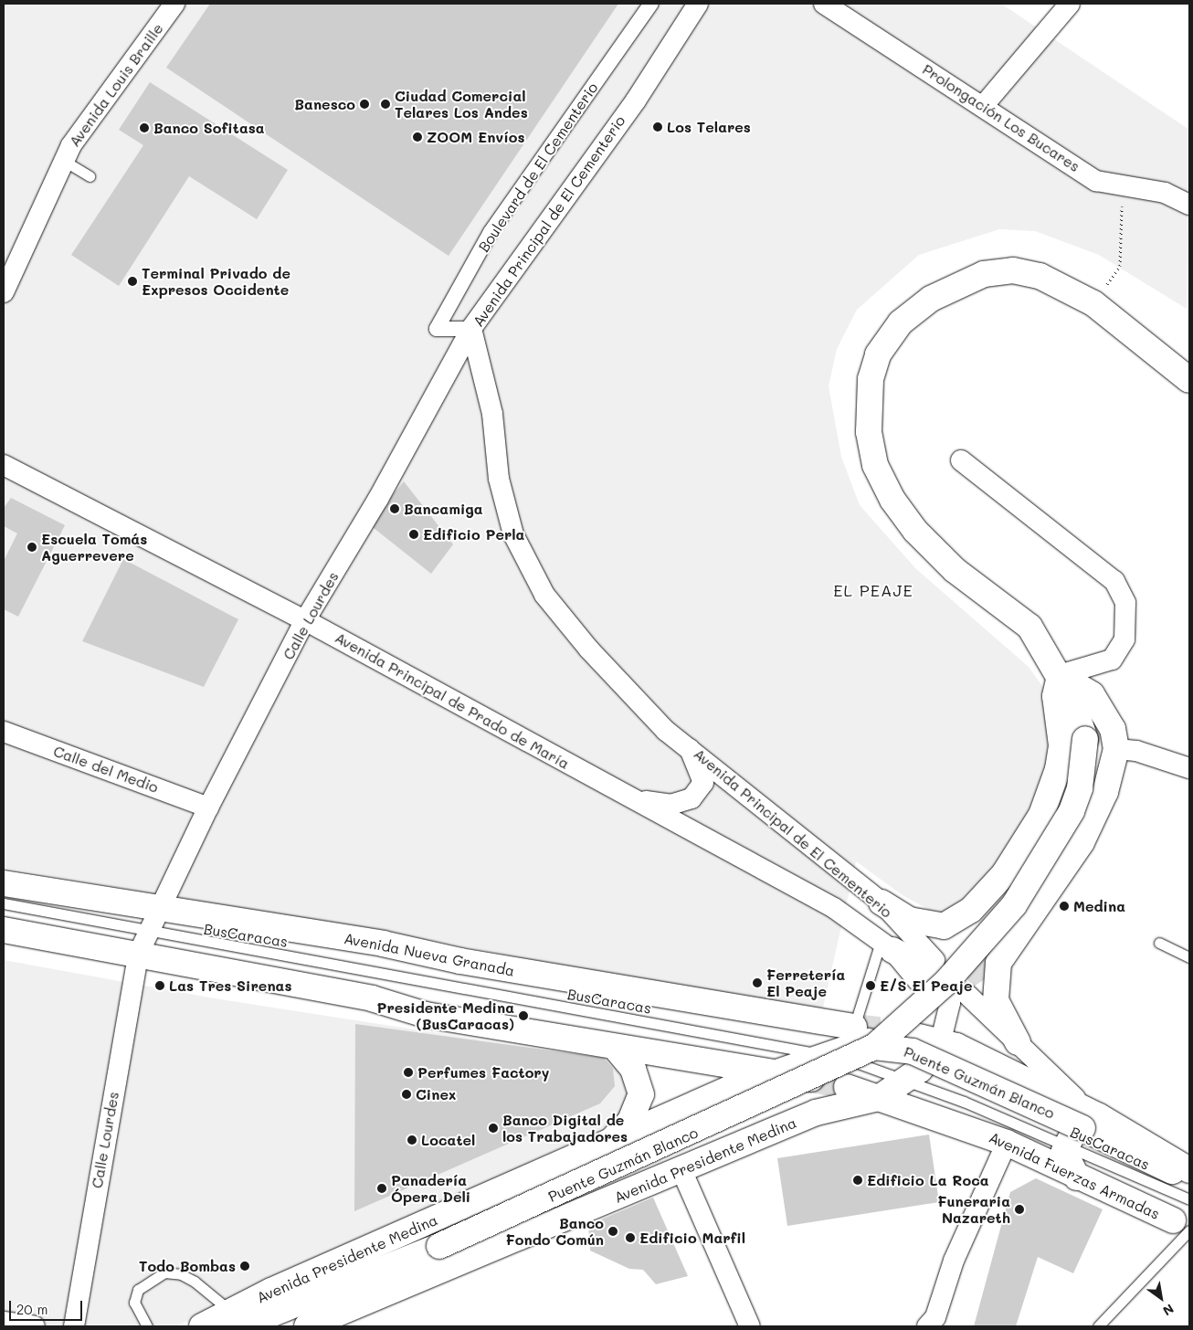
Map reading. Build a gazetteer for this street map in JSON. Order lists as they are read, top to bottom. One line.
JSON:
{"streets":{"street":["Avenida Louis Braille","Prolongación Los Bucares","Boulevard de El Cementerio","Avenida Principal de El Cementerio","Calle Lourdes","Avenida Principal de Prado de María","Calle del Medio","Avenida Nueva Granada","Puente Guzmán Blanco","Avenida Presidente Medina","Avenida Fuerzas Armadas"],"lane":["BusCaracas"]},"crossings":[["Boulevard de El Cementerio","Avenida Principal de El Cementerio"],["Boulevard de El Cementerio","Calle Lourdes"],["Avenida Principal de El Cementerio","Calle Lourdes"],["Avenida Principal de El Cementerio","Avenida Principal de Prado de María"],["Calle Lourdes","Avenida Principal de Prado de María"],["Calle Lourdes","Calle del Medio"],["Calle Lourdes","BusCaracas"],["Calle Lourdes","Avenida Nueva Granada"],["BusCaracas","Puente Guzmán Blanco"],["BusCaracas","Avenida Presidente Medina"],["Puente Guzmán Blanco","Avenida Presidente Medina"],["Avenida Presidente Medina","Avenida Fuerzas Armadas"]],"districts":["EL PEAJE"],"places":["Banesco","Ciudad Comercial Telares Los Andes","Los Telares","Banco Sofitasa","ZOOM Envíos","Terminal Privado de Expresos Occidente","Bancamiga","Edificio Perla","Escuela Tomás Aguerrevere","Medina","Ferretería El Peaje","Las Tres Sirenas","E/S El Peaje","Presidente Medina (BusCaracas)","Perfumes Factory","Cinex","Banco Digital de los Trabajadores","Locatel","Edificio La Roca","Panadería Ópera Deli","Funeraria Nazareth","Banco Fondo Común","Edificio Marfil","Todo Bombas"],"scale_bar":"20 m","north":"bottom right"}
